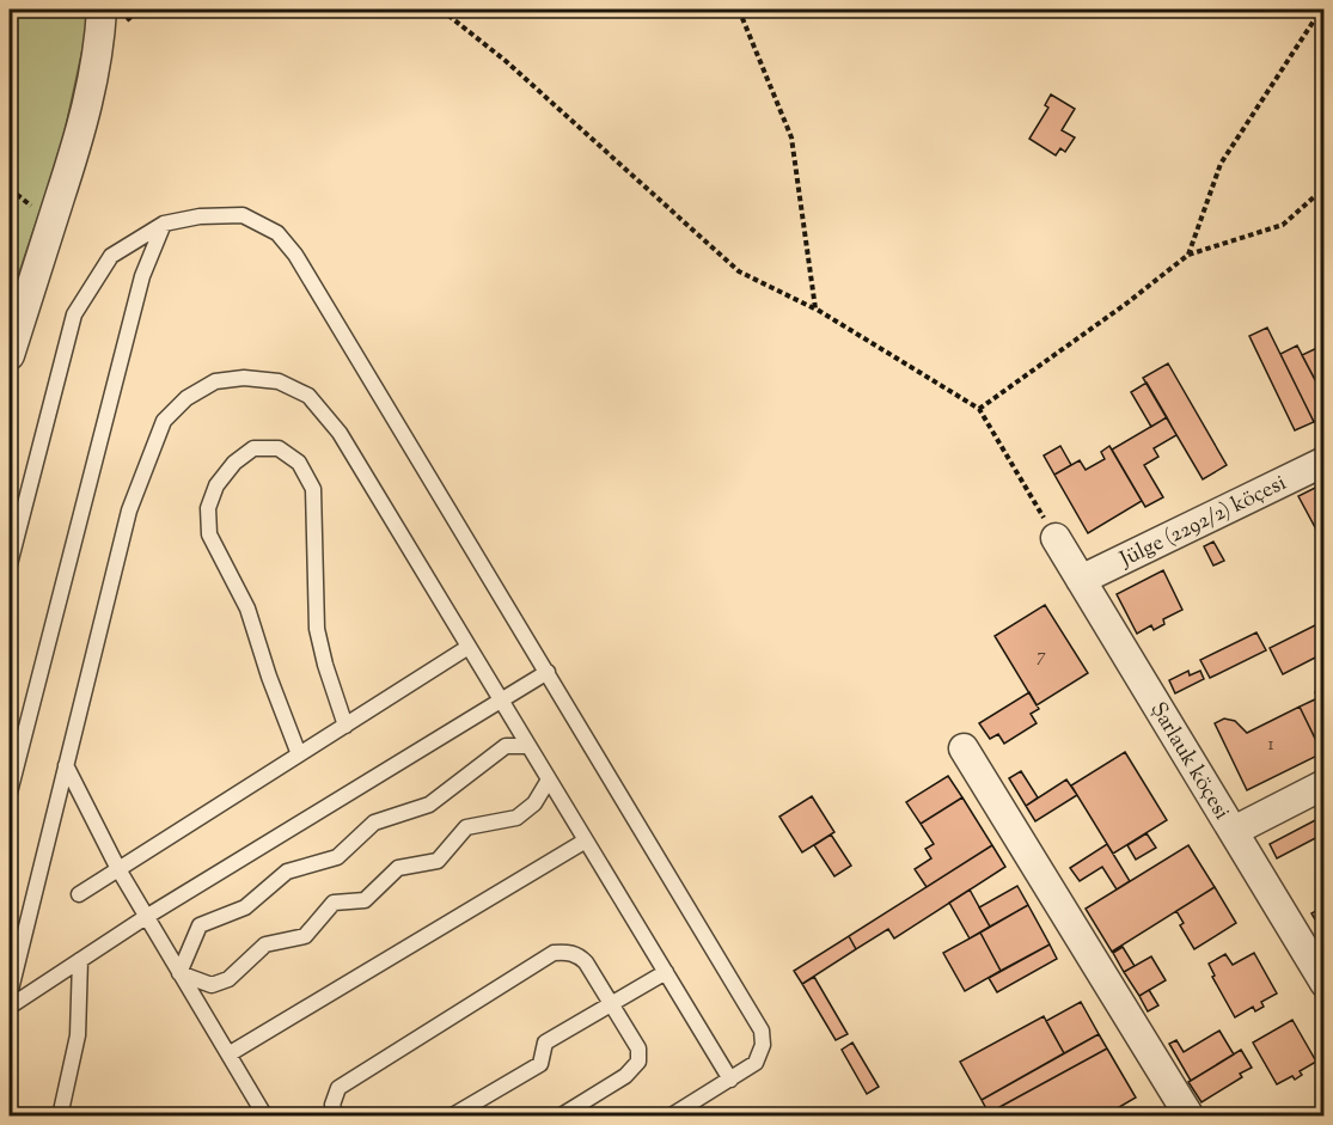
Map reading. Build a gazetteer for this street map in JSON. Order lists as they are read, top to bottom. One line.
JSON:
{"streets":{"street":["Jülge (2292/2) köçesi","Şarlauk köçesi"]},"crossings":[["Jülge (2292/2) köçesi","Şarlauk köçesi"]],"house_numbers":["7","1"]}
